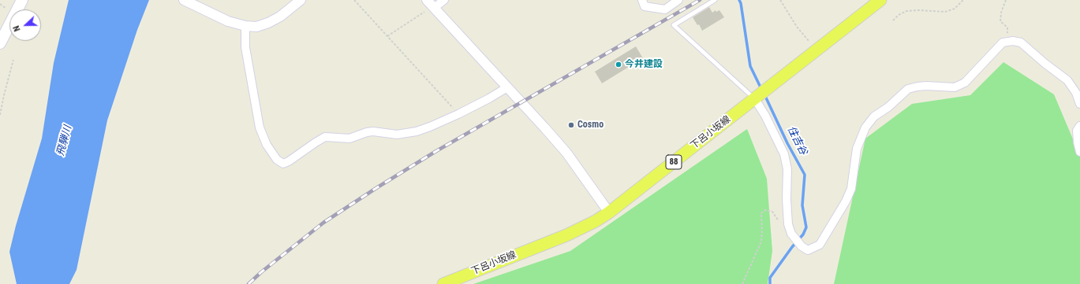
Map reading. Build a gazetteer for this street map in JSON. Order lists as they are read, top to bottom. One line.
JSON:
{"streets":{"main road":["下呂小坂線","88"]},"water":["飛騨川","住吉谷"],"places":["今井建設","Cosmo"],"north":"left"}
